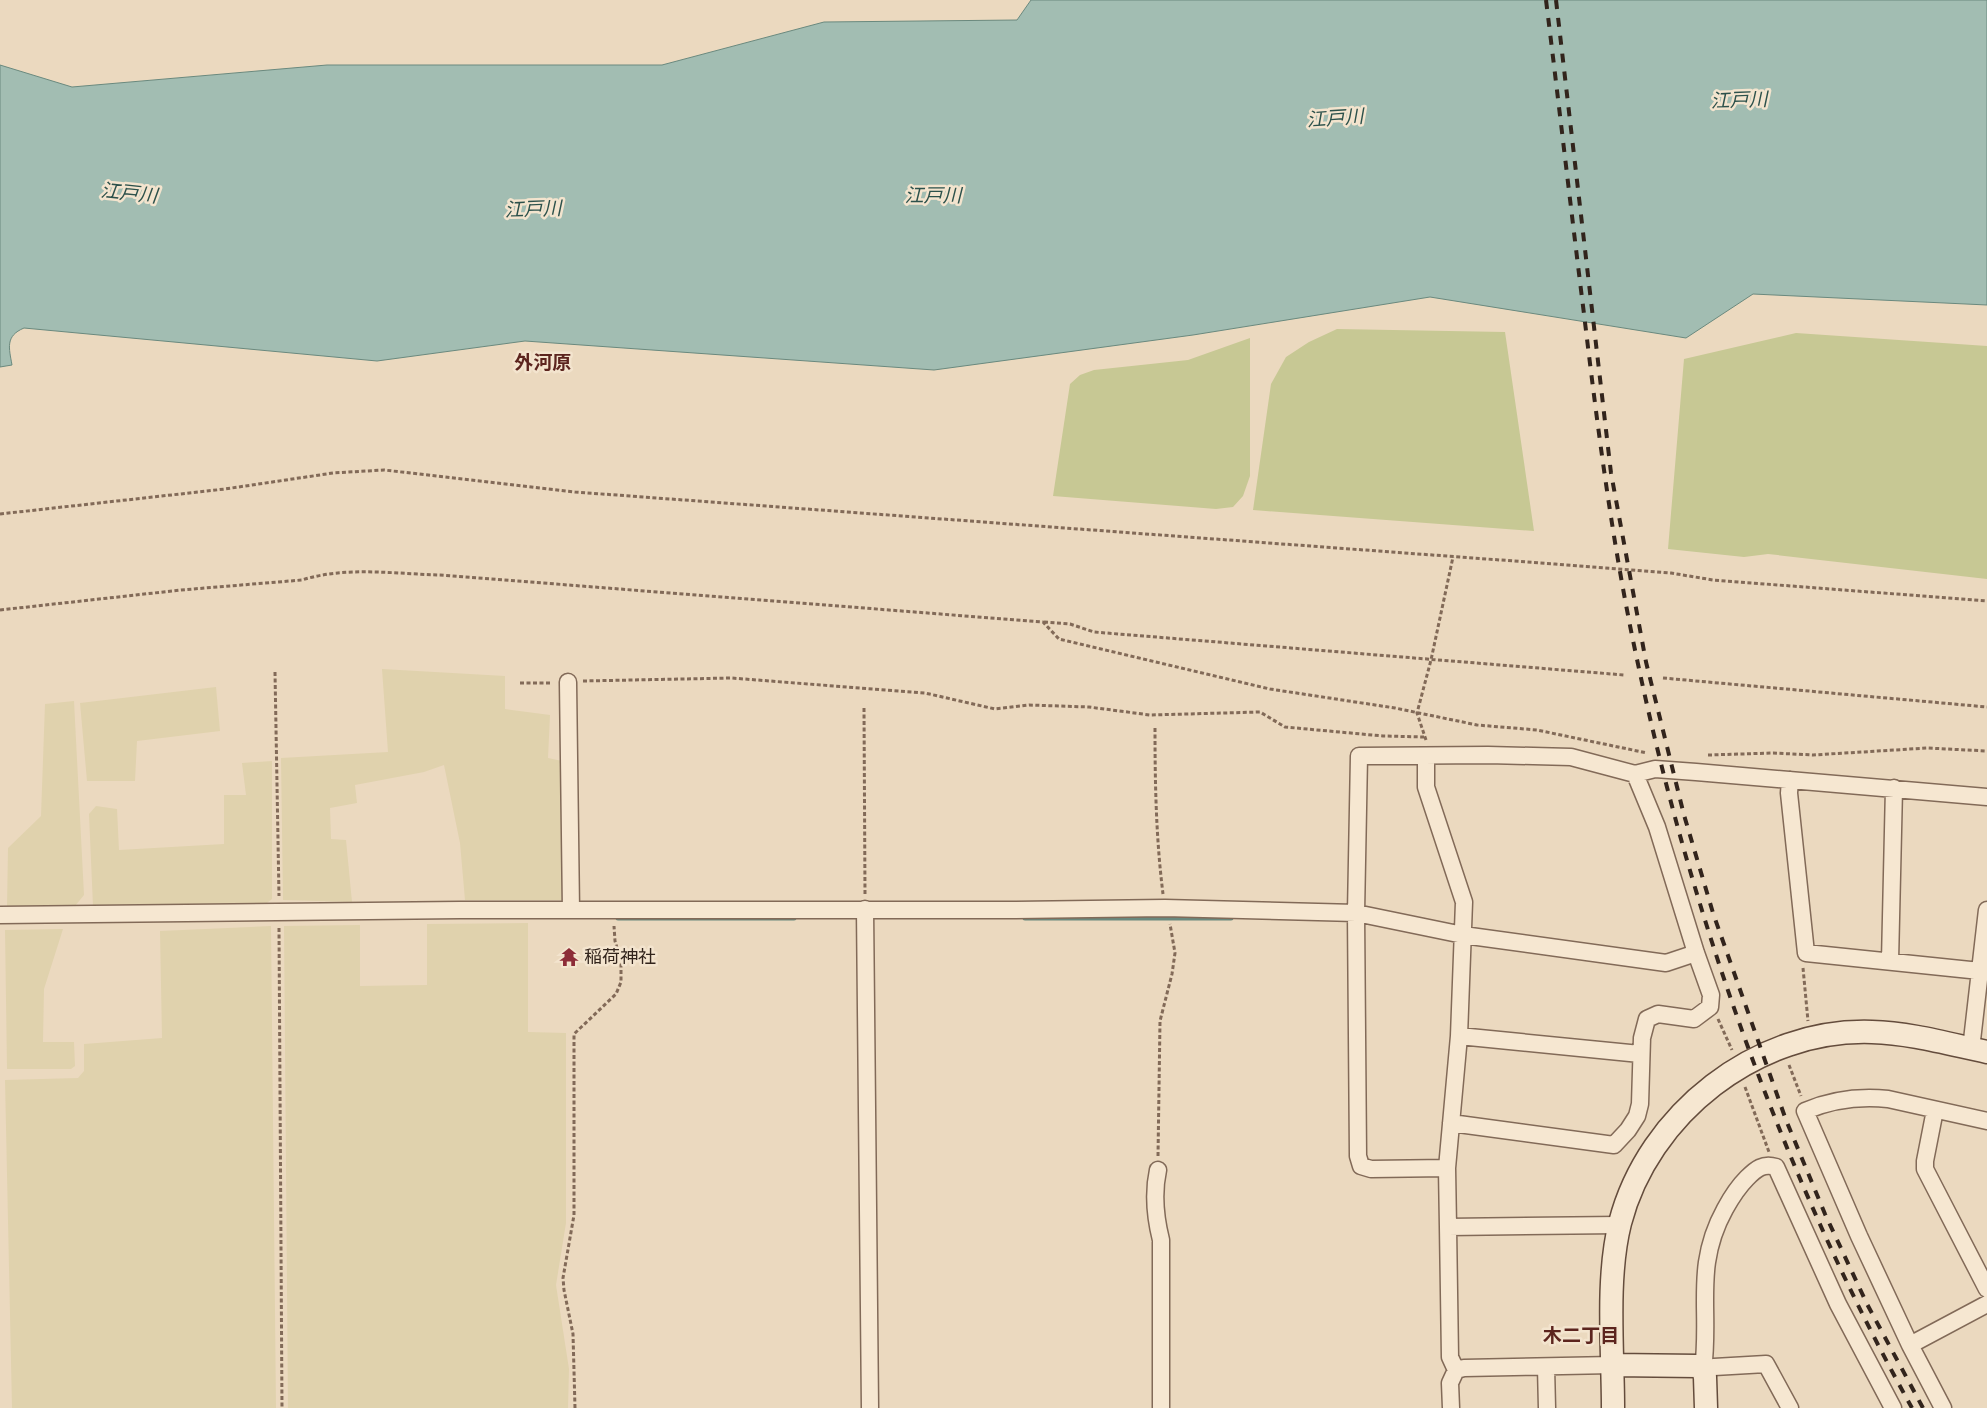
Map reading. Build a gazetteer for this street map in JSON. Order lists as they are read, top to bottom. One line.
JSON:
{"districts":["外河原","木二丁目"],"water":["江戸川"],"places":{"temple":["稲荷神社"]}}
